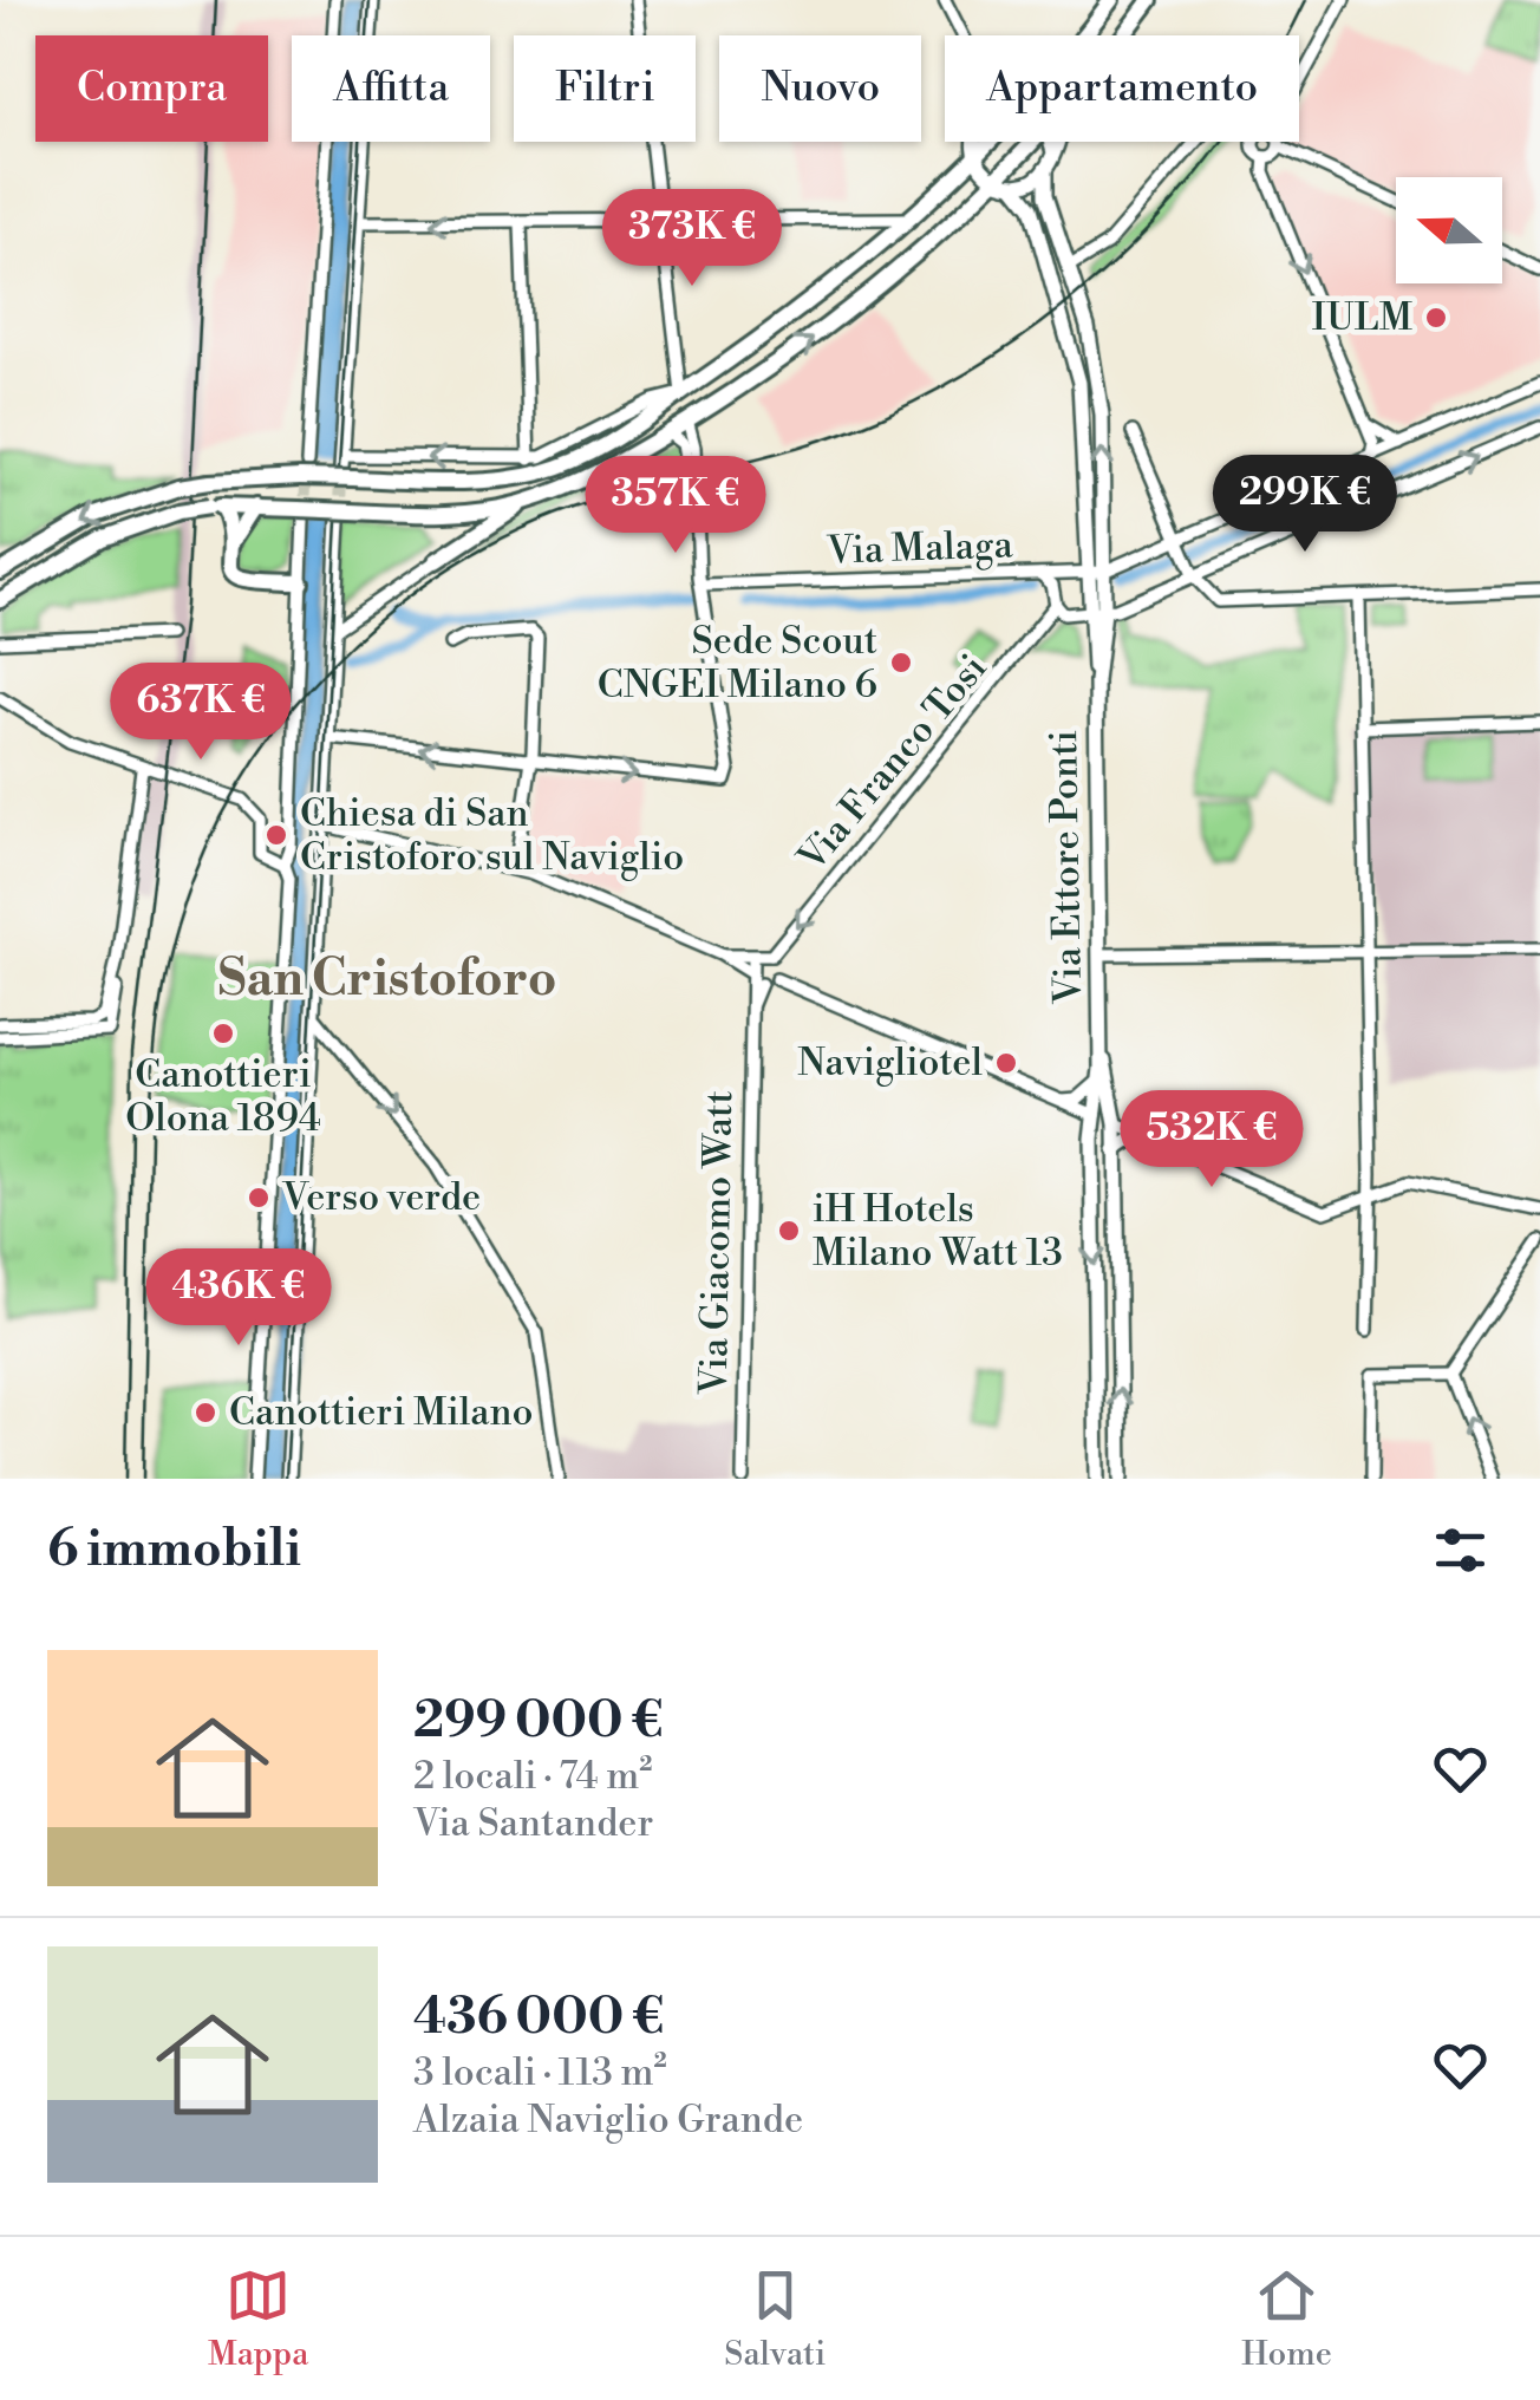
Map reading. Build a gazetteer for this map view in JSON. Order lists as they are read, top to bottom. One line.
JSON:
{"streets":{"street":["Via Malaga","Via Franco Tosi","Via Ettore Ponti","Via Giacomo Watt"]},"crossings":[["Via Malaga","Via Ettore Ponti"]],"one_way":["Via Franco Tosi"],"districts":["San Cristoforo"],"places":["IULM","Sede Scout CNGEI Milano 6","Chiesa di San Cristoforo sul Naviglio","Canottieri Olona 1894","Navigliotel","Verso verde","iH Hotels Milano Watt 13","Canottieri Milano"],"north":"left","page":{"chip":["Compra","Affitta","Filtri","Nuovo","Appartamento"],"price":["373K €","299K €","357K €","637K €","532K €","436K €"],"heading":"6 immobili","list":[{"name":"299 000 €","note":"2 locali · 74 m² · Via Santander"},{"name":"436 000 €","note":"3 locali · 113 m² · Alzaia Naviglio Grande"}],"tabs":["Mappa","Salvati","Home"]}}
